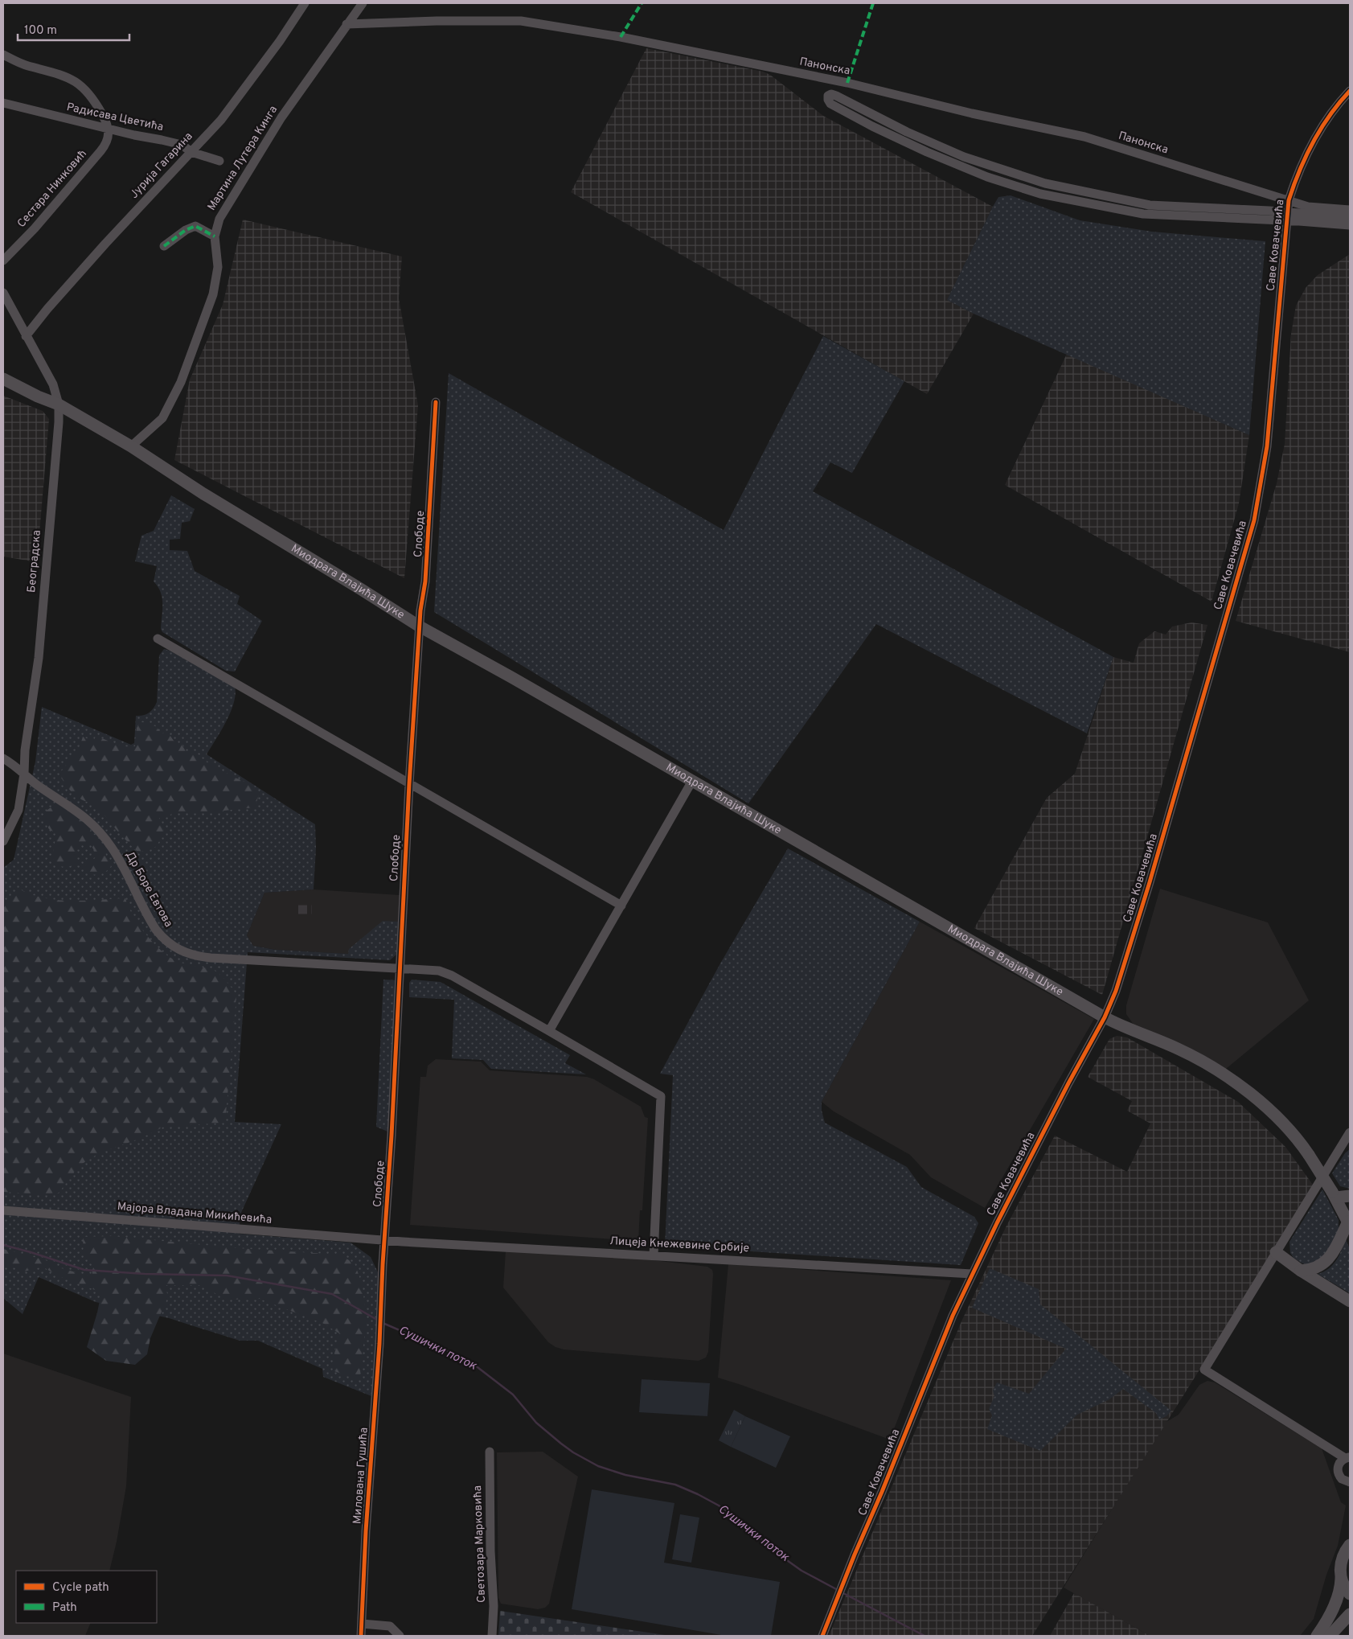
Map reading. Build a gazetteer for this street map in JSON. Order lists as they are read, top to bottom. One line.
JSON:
{"streets":{"main road":["Миодрага Влајића Шуке"],"street":["Панонска","Радисава Цветића","Мартина Лутера Кинга","Јурија Гагарина","Сестара Нинковић","Саве Ковачевића","Слободе","Београдска","Др Боре Евтова","Мајора Владана Микићевића","Лицеја Кнежевине Србије","Милована Гушића","Светозара Марковића"]},"crossings":[["Панонска","Мартина Лутера Кинга"],["Панонска","Саве Ковачевића"],["Радисава Цветића","Јурија Гагарина"],["Радисава Цветића","Сестара Нинковић"],["Мартина Лутера Кинга","Миодрага Влајића Шуке"],["Јурија Гагарина","Београдска"],["Саве Ковачевића","Миодрага Влајића Шуке"],["Саве Ковачевића","Лицеја Кнежевине Србије"],["Слободе","Миодрага Влајића Шуке"],["Слободе","Др Боре Евтова"],["Слободе","Мајора Владана Микићевића"],["Слободе","Лицеја Кнежевине Србије"],["Слободе","Милована Гушића"],["Београдска","Миодрага Влајића Шуке"],["Београдска","Др Боре Евтова"],["Др Боре Евтова","Лицеја Кнежевине Србије"],["Мајора Владана Микићевића","Лицеја Кнежевине Србије"]],"water":["Сушички поток"],"legend":["Cycle path","Path"],"scale_bar":"100 m"}
